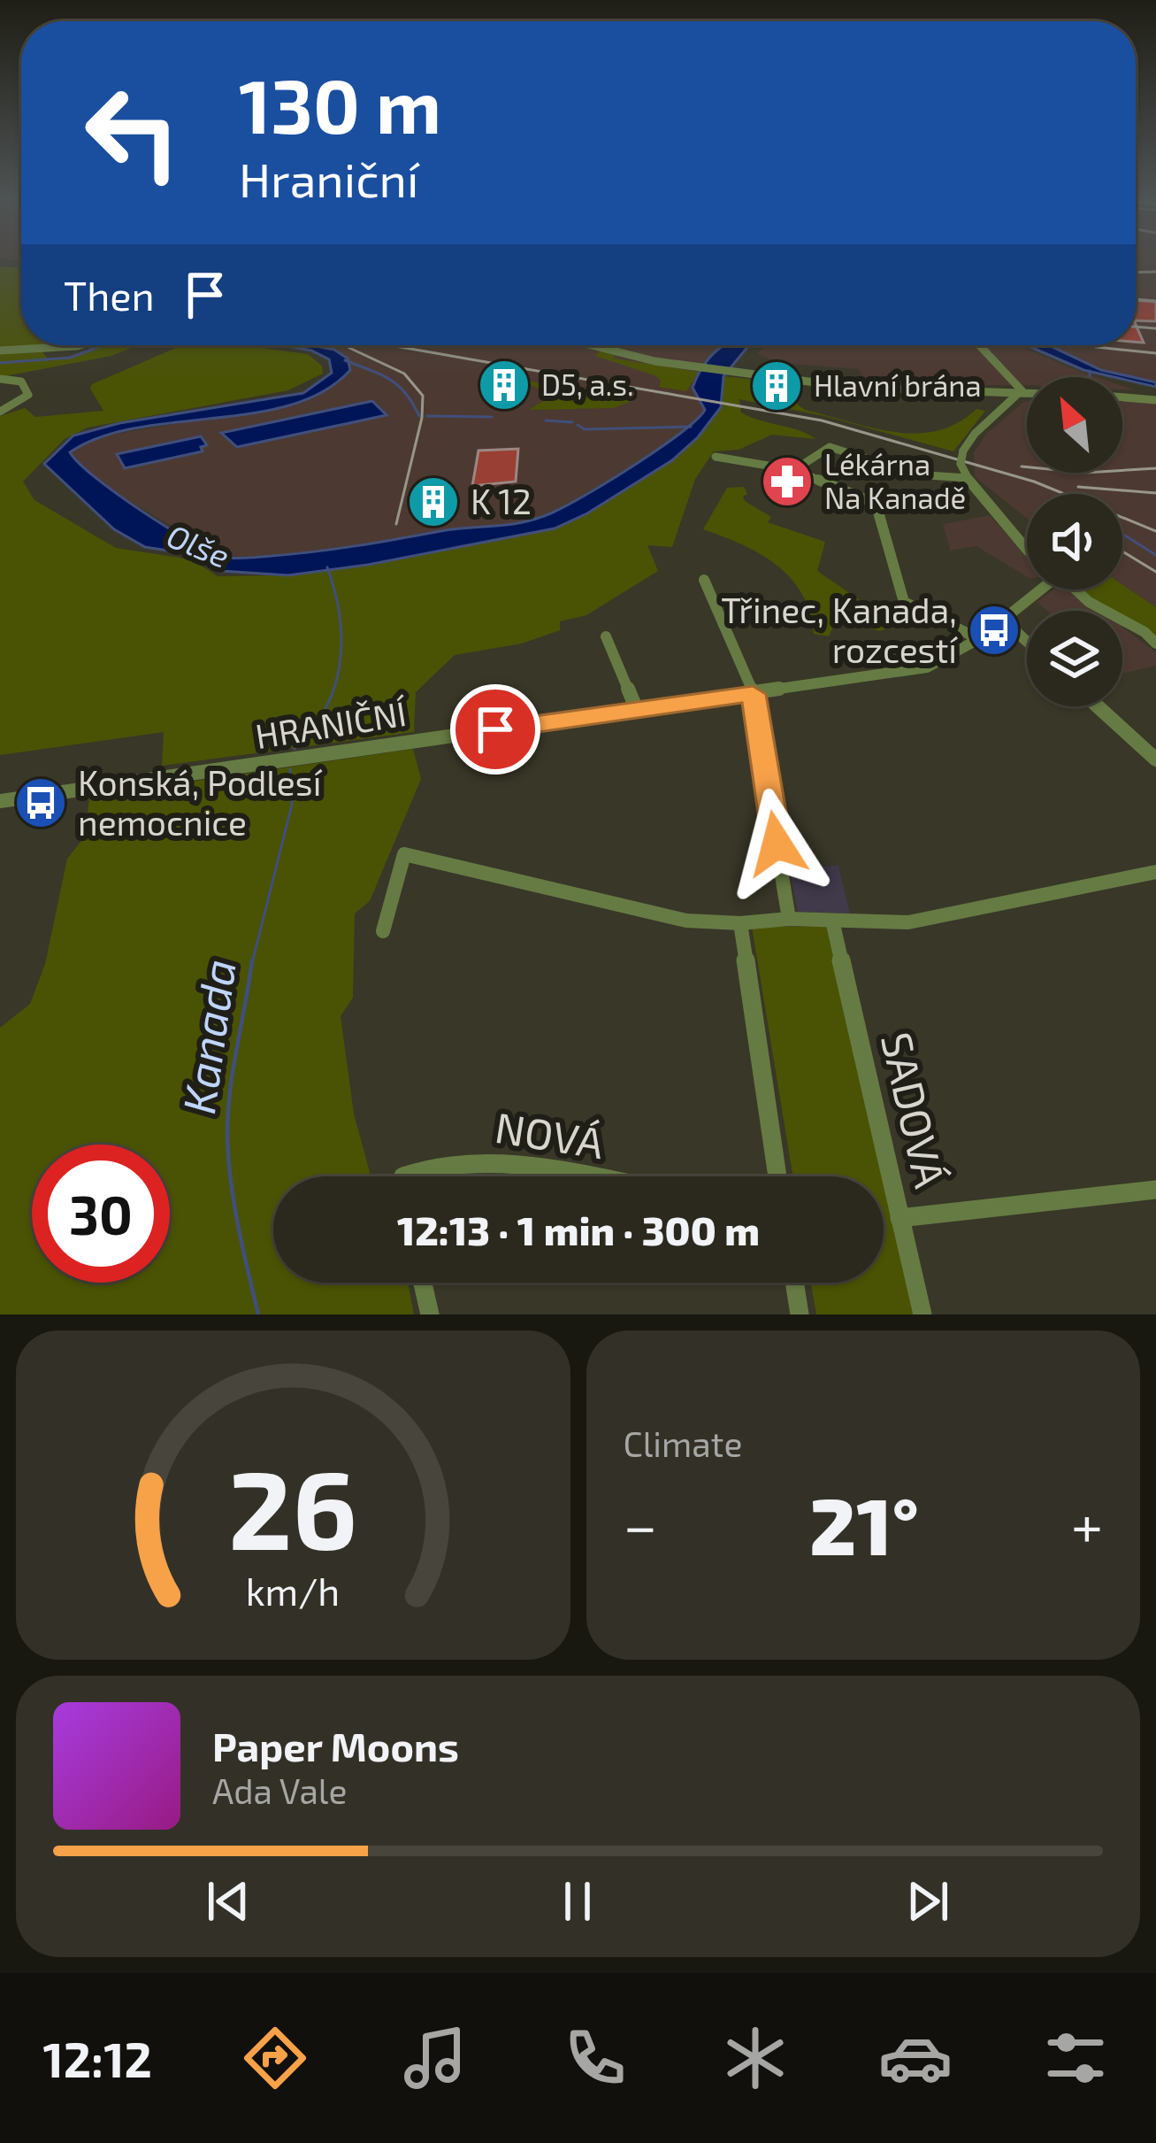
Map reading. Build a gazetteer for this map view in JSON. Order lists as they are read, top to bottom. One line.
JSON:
{"streets":{"street":["HRANIČNÍ","SADOVÁ","NOVÁ"]},"water":["Olše","Kanada"],"places":{"building":["D5, a.s.","Hlavní brána","K 12"],"pharmacy":["Lékárna Na Kanadě"],"bus stop":["Třinec, Kanada, rozcestí","Konská, Podlesí nemocnice"]},"north":"top left","page":{"turn":["130 m","Hraniční"],"then":"Then","limit":"30","trip":"12:13 · 1 min · 300 m","tile":"Climate","heat":["−","21°","+"],"song":["Paper Moons","Ada Vale"],"tabs":"12:12","gauge":["26","km/h"]}}
